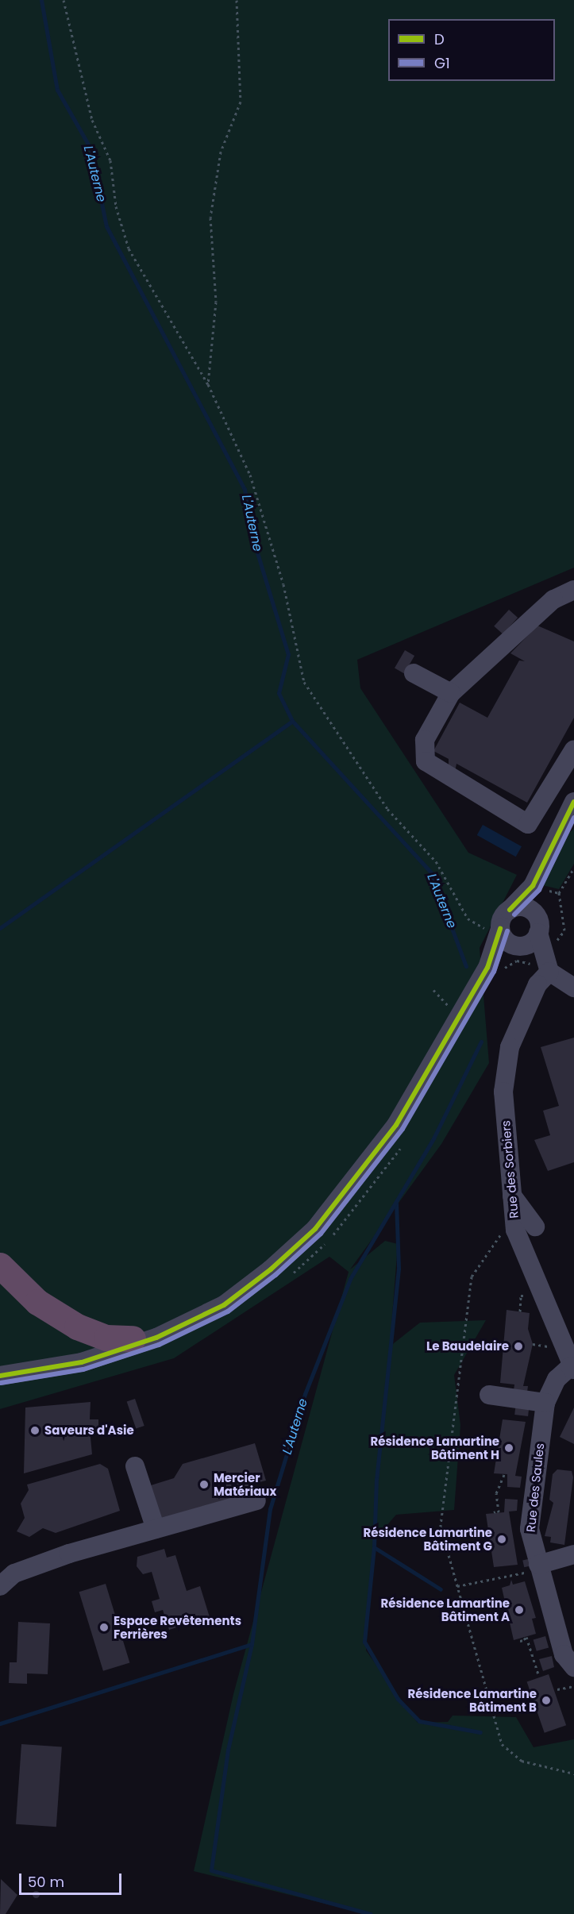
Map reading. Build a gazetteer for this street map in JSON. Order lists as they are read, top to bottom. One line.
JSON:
{"streets":{"street":["Rue des Sorbiers","Rue des Saules"]},"crossings":[["Rue des Sorbiers","Rue des Saules"]],"water":["L'Auterne"],"places":["Le Baudelaire","Saveurs d'Asie","Résidence Lamartine Bâtiment H","Mercier Matériaux","Résidence Lamartine Bâtiment G","Résidence Lamartine Bâtiment A","Espace Revêtements Ferrières","Résidence Lamartine Bâtiment B"],"lines":["transit line D","transit line G1"],"legend":["D","G1"],"scale_bar":"50 m"}
